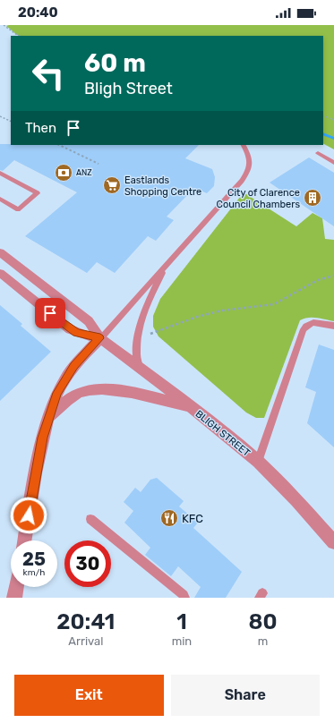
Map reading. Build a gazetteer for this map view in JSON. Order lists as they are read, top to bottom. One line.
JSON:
{"streets":{"street":["BLIGH STREET"]},"places":{"bank":["ANZ"],"supermarket":["Eastlands Shopping Centre"],"building":["City of Clarence Council Chambers"],"restaurant":["KFC"]},"page":{"status":"20:40","turn":["60 m","Bligh Street"],"then":"Then","speed":"25 km/h","limit":"30","eta":["20:41","Arrival","1","min","80","m"],"buttons":["Exit","Share"]}}
